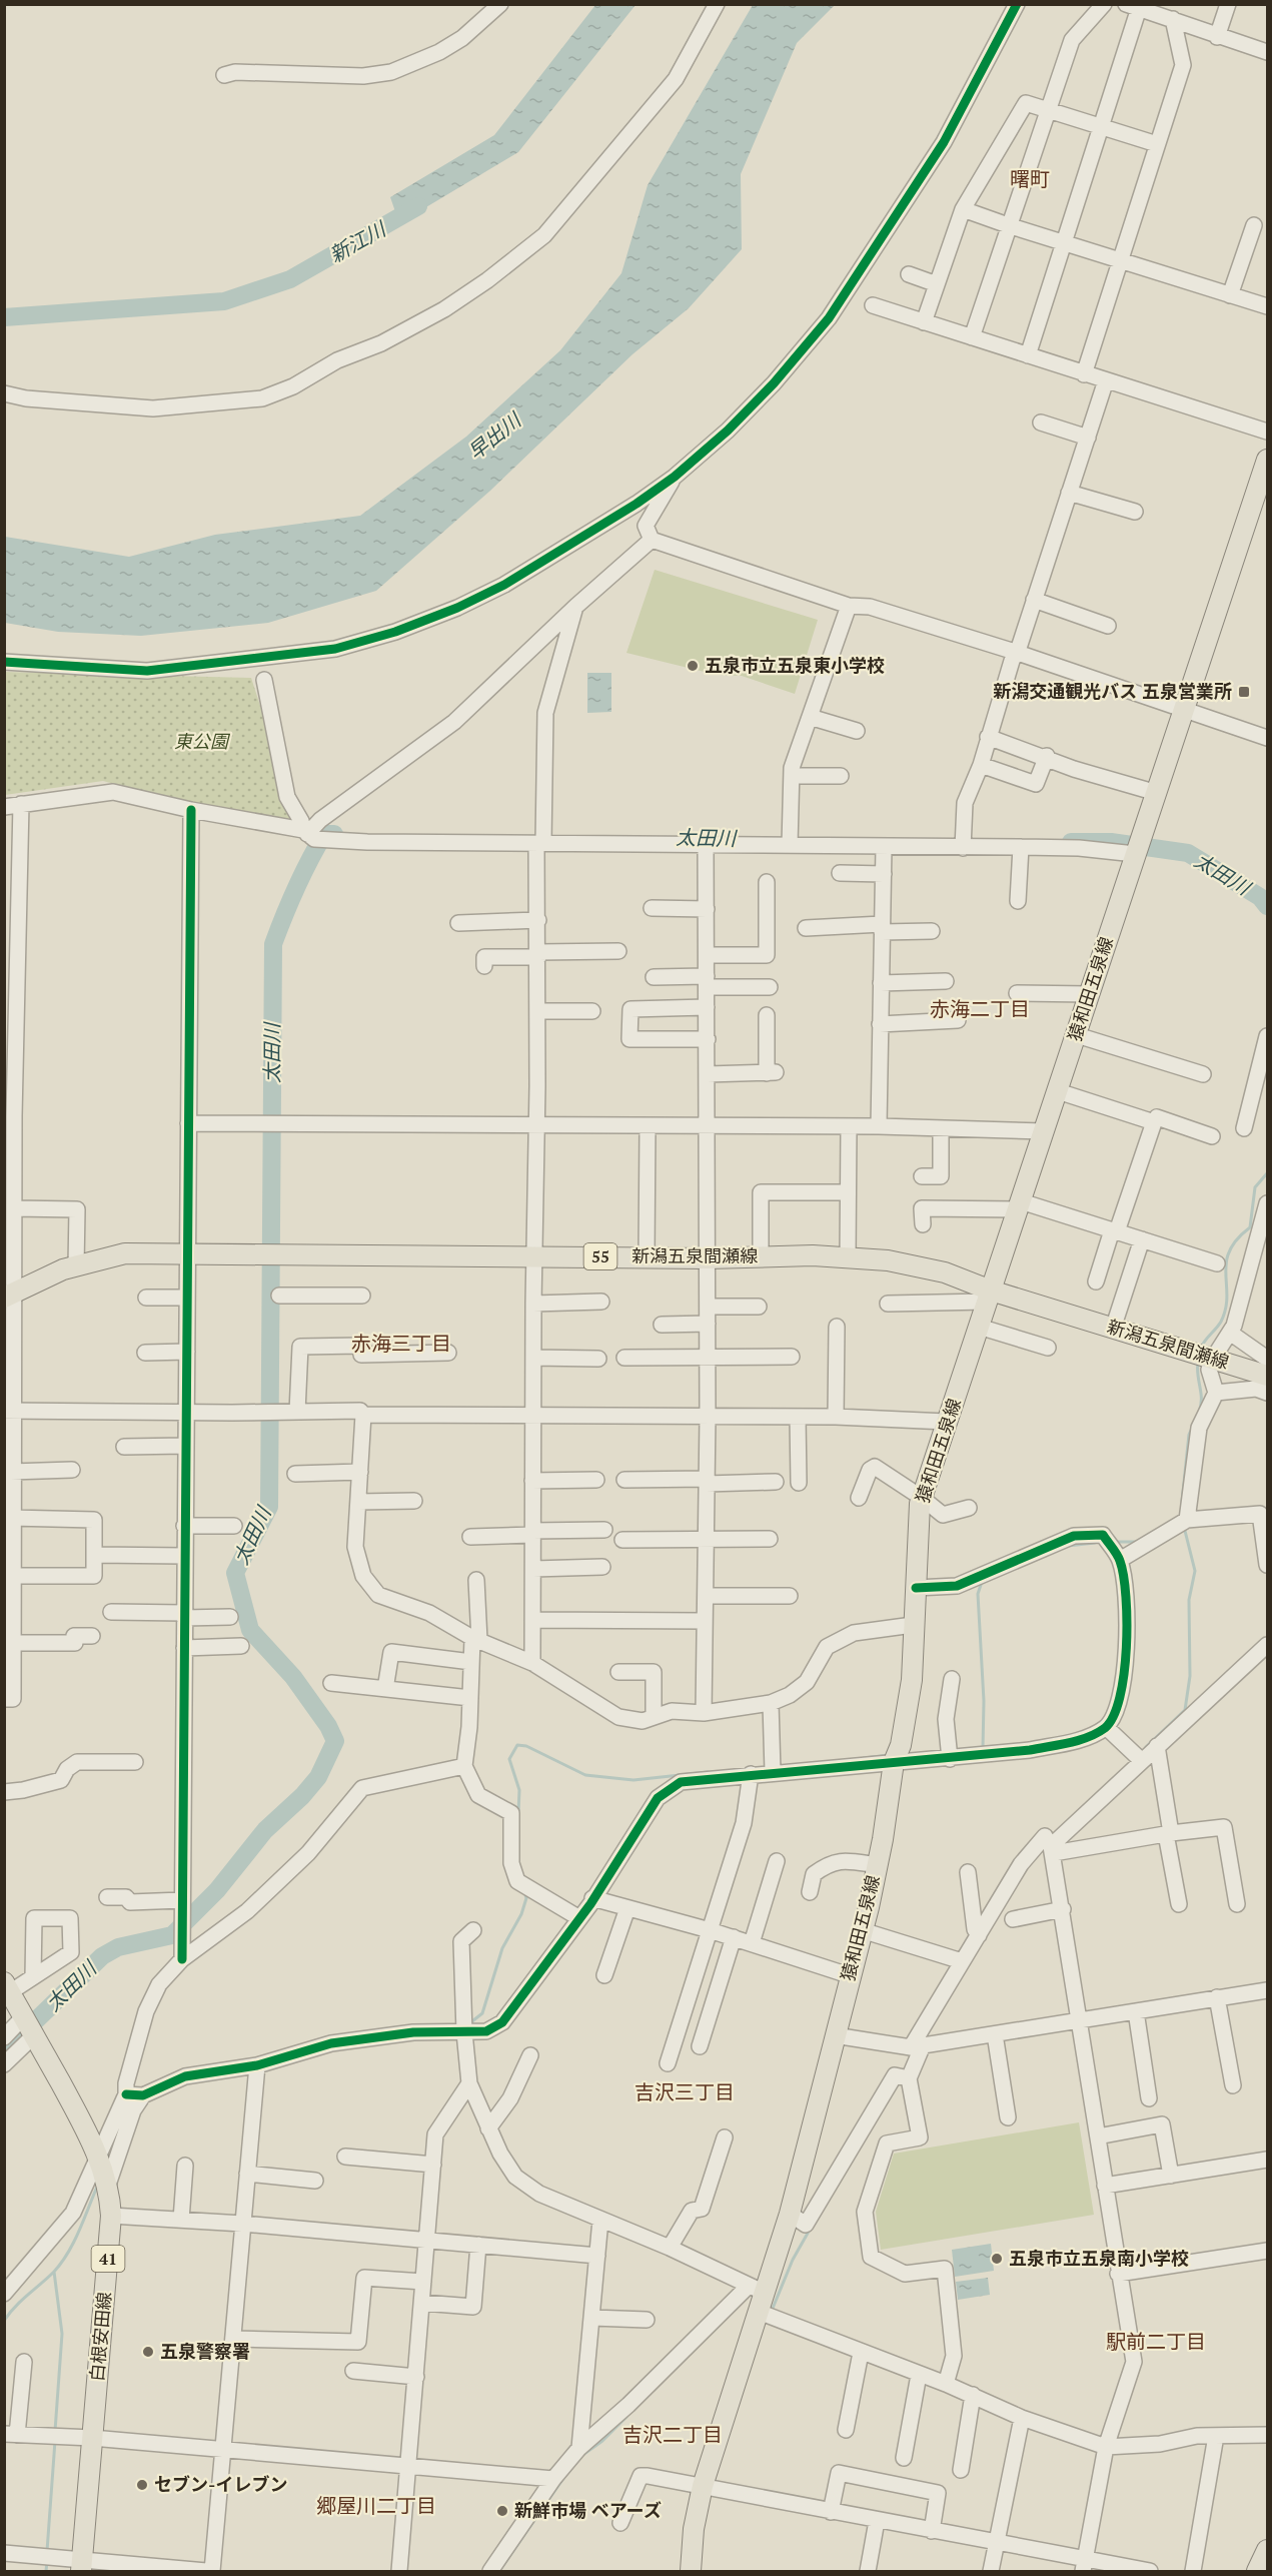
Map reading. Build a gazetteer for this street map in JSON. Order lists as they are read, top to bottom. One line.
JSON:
{"streets":{"main road":["猿和田五泉線","55","新潟五泉間瀬線","41","白根安田線"]},"crossings":[["猿和田五泉線","新潟五泉間瀬線"]],"districts":["曙町","赤海二丁目","赤海三丁目","吉沢三丁目","駅前二丁目","吉沢二丁目","郷屋川二丁目"],"water":["新江川","早出川","太田川"],"parks":["東公園"],"places":{"other":["五泉市立五泉東小学校","五泉市立五泉南小学校","五泉警察署","セブン-イレブン","新鮮市場 ベアーズ"],"transit":["新潟交通観光バス 五泉営業所"]}}
